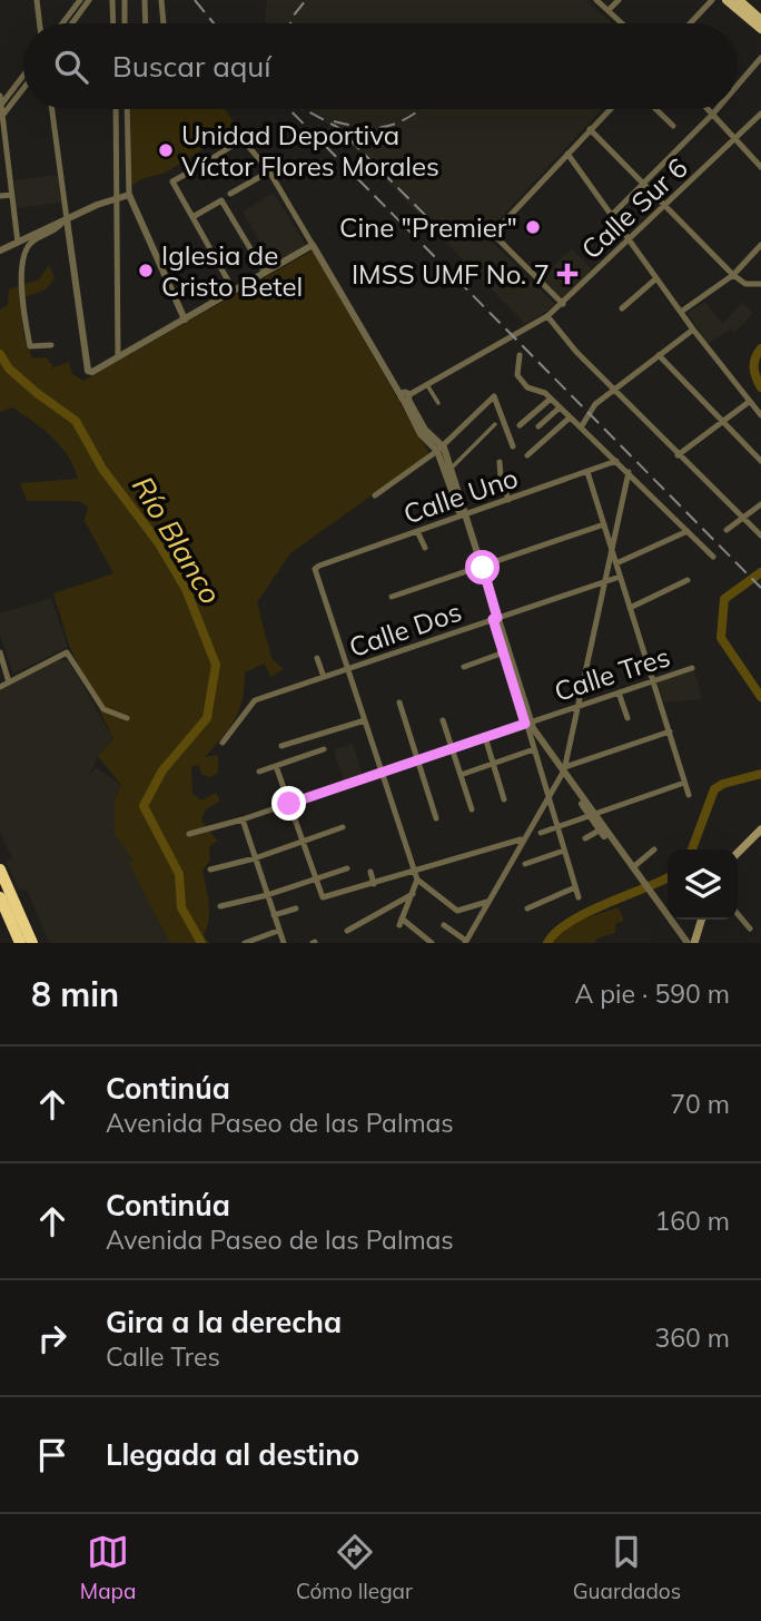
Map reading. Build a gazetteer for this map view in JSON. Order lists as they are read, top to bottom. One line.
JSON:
{"streets":{"street":["Calle Sur 6","Calle Uno","Calle Dos","Calle Tres"]},"crossings":[["Calle Uno","Calle Dos"]],"water":["Río Blanco"],"places":{"other":["Unidad Deportiva Víctor Flores Morales","Cine \"Premier\"","Iglesia de Cristo Betel"],"health":["IMSS UMF No. 7"]},"page":{"search":"Buscar aquí","heading":["8 min","A pie · 590 m"],"list":[["Continúa","Avenida Paseo de las Palmas","70 m"],["Continúa","Avenida Paseo de las Palmas","160 m"],["Gira a la derecha","Calle Tres","360 m"],"Llegada al destino"],"nav":["Mapa","Cómo llegar","Guardados"]}}
